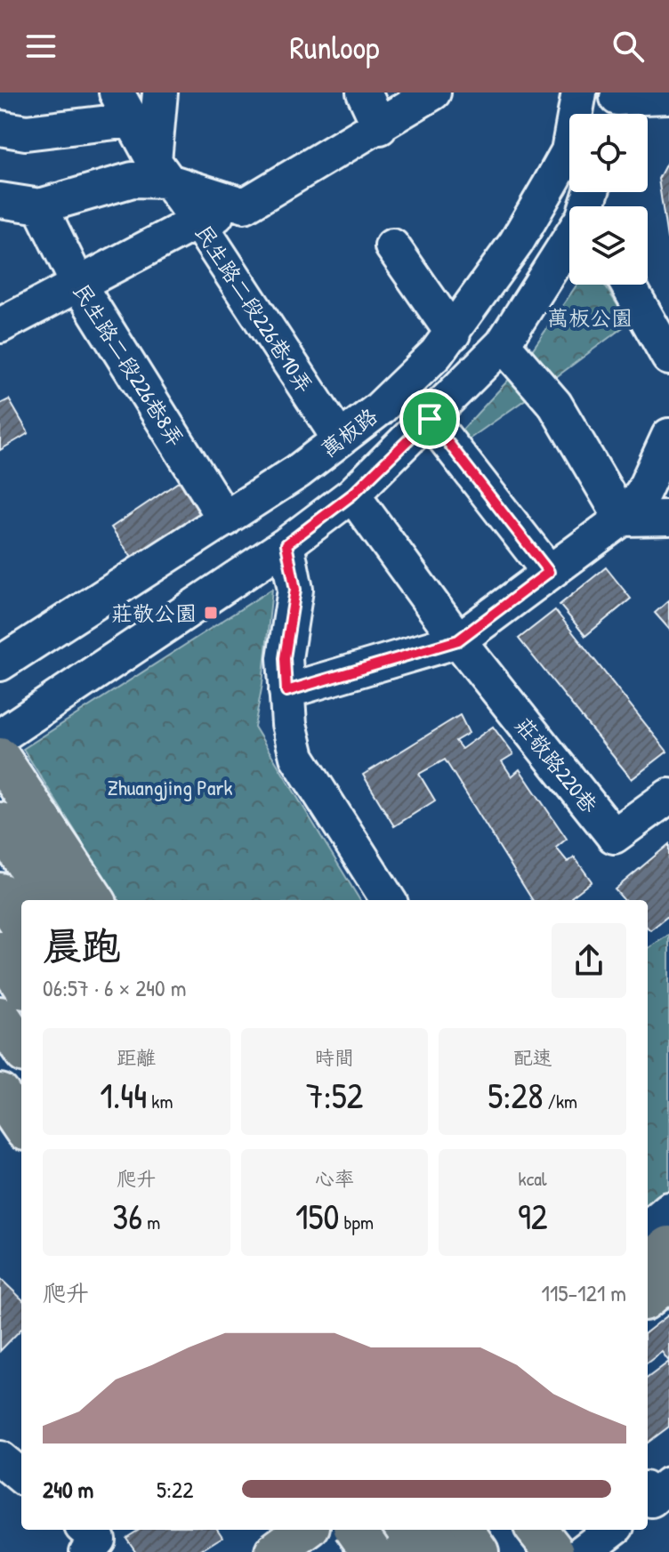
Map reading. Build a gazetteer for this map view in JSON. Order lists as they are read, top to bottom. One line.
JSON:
{"streets":{"street":["民生路二段226巷10弄","民生路二段226巷8弄","萬板路","莊敬路220巷"]},"crossings":[["民生路二段226巷10弄","萬板路"],["民生路二段226巷8弄","萬板路"]],"parks":["萬板公園","Zhuangjing Park"],"places":{"transit":["莊敬公園"]},"page":{"header":"Runloop","heading":["晨跑","06:57 · 6 × 240 m"],"stats":[["距離","1.44 km"],["時間","7:52"],["配速","5:28 /km"],["爬升","36 m"],["心率","150 bpm"],["kcal","92"]],"chart":["爬升","115–121 m"],"list":[{"name":"240 m","note":"5:22"}]}}
